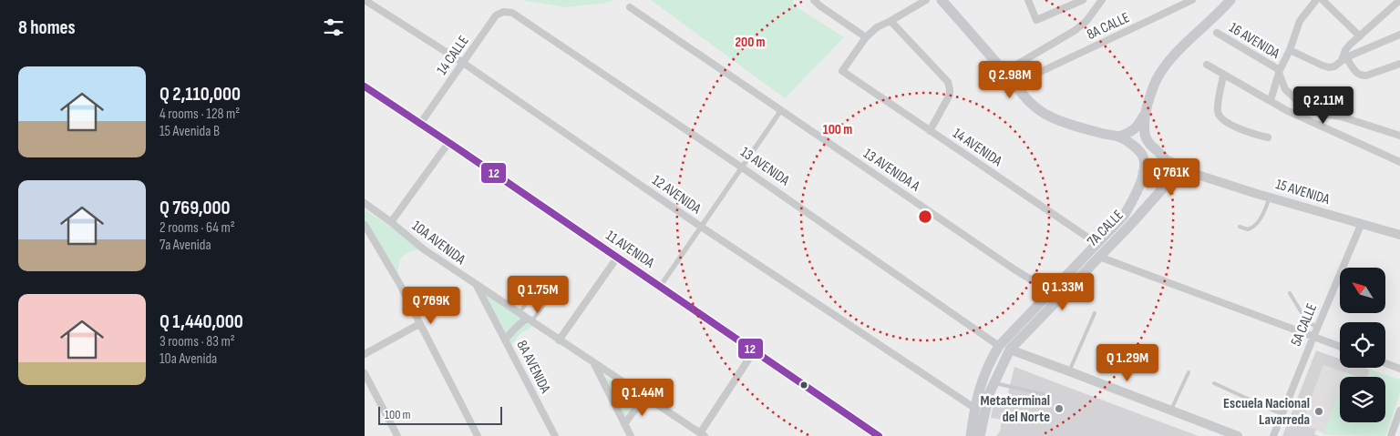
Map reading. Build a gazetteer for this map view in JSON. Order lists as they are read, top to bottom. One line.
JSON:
{"streets":{"main road":["7A CALLE"],"street":["8A CALLE","16 AVENIDA","14 CALLE","14 AVENIDA","13 AVENIDA","13 AVENIDA A","15 AVENIDA","12 AVENIDA","10A AVENIDA","11 AVENIDA","5A CALLE","8A AVENIDA"]},"crossings":[["14 CALLE","13 AVENIDA"],["14 CALLE","12 AVENIDA"],["14 CALLE","11 AVENIDA"],["14 AVENIDA","7A CALLE"],["13 AVENIDA","7A CALLE"],["13 AVENIDA A","7A CALLE"],["15 AVENIDA","7A CALLE"],["15 AVENIDA","5A CALLE"],["12 AVENIDA","7A CALLE"],["10A AVENIDA","8A AVENIDA"]],"places":["Metaterminal del Norte","Escuela Nacional Lavarreda"],"lines":["transit line 12"],"scale_bar":"100 m","north":"top left","page":{"heading":"8 homes","list":[{"name":"Q 2,110,000","note":"4 rooms · 128 m² · 15 Avenida B"},{"name":"Q 769,000","note":"2 rooms · 64 m² · 7a Avenida"},{"name":"Q 1,440,000","note":"3 rooms · 83 m² · 10a Avenida"}],"price":["Q 2.98M","Q 2.11M","Q 761K","Q 1.33M","Q 1.75M","Q 769K","Q 1.29M","Q 1.44M"],"scale":"100 m"},"rings":["200 m","100 m"]}
